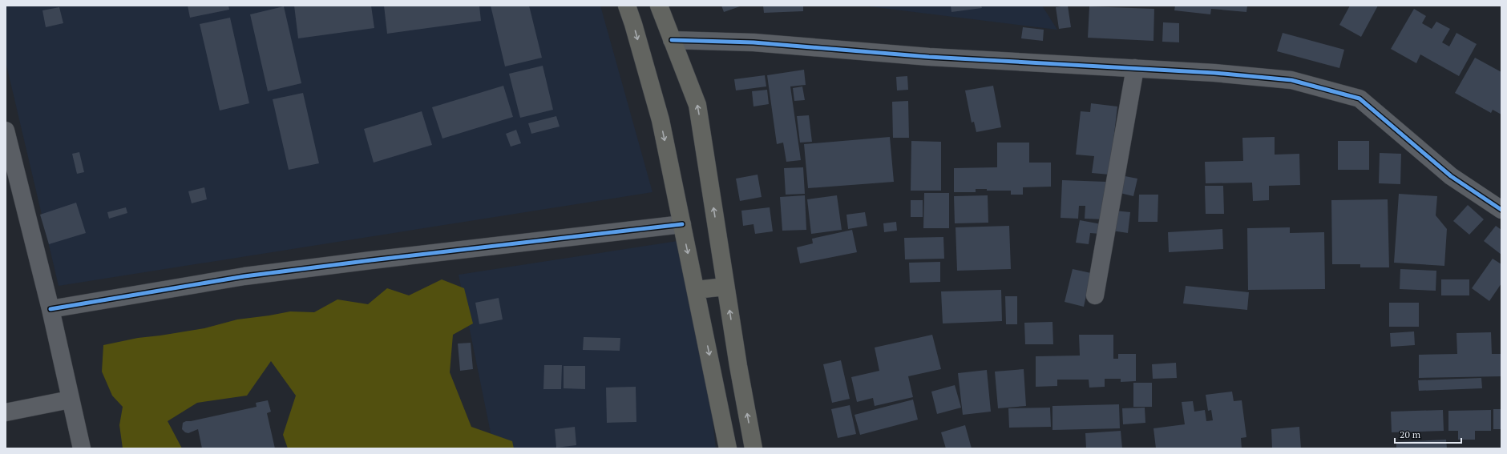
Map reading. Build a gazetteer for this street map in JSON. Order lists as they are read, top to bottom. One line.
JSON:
{"scale_bar":"20 m"}
